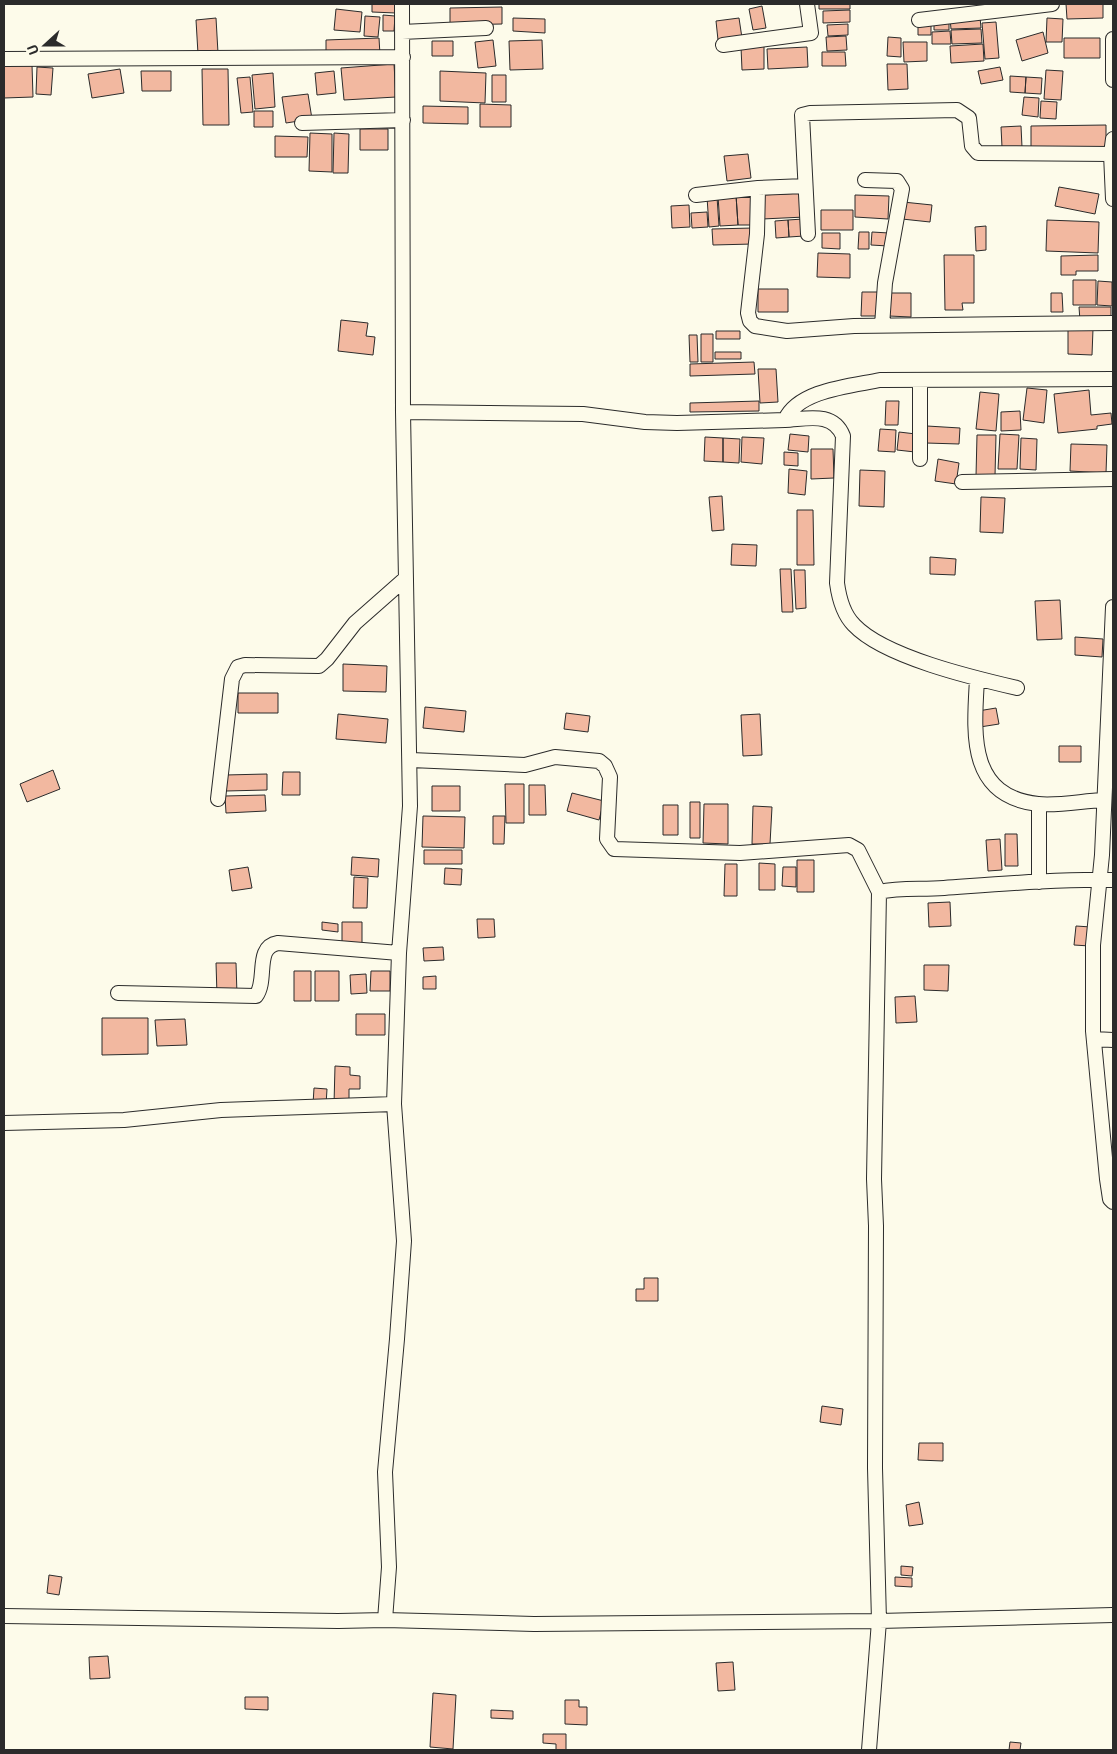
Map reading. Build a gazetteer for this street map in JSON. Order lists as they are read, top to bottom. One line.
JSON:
{"north":"left"}
